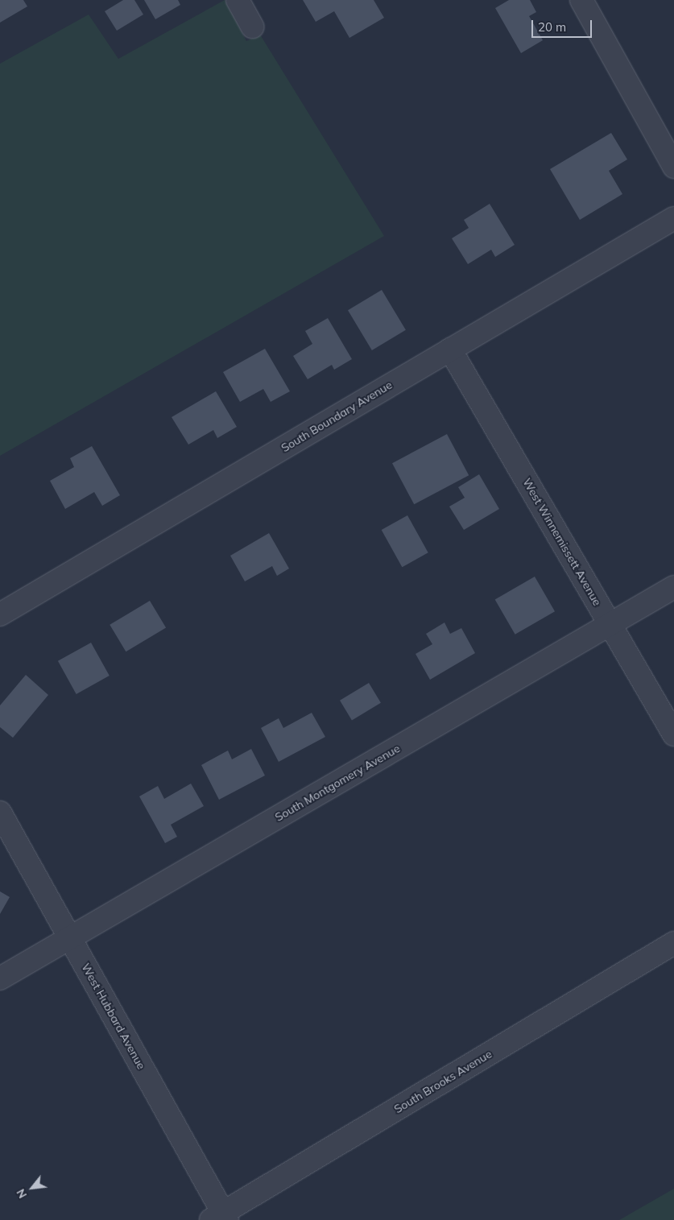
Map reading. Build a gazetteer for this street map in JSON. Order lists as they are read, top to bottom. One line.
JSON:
{"streets":{"street":["South Boundary Avenue","West Winnemissett Avenue","South Montgomery Avenue","West Hubbard Avenue","South Brooks Avenue"]},"crossings":[["South Boundary Avenue","West Winnemissett Avenue"],["West Winnemissett Avenue","South Montgomery Avenue"],["South Montgomery Avenue","West Hubbard Avenue"],["West Hubbard Avenue","South Brooks Avenue"]],"scale_bar":"20 m","north":"bottom left"}
